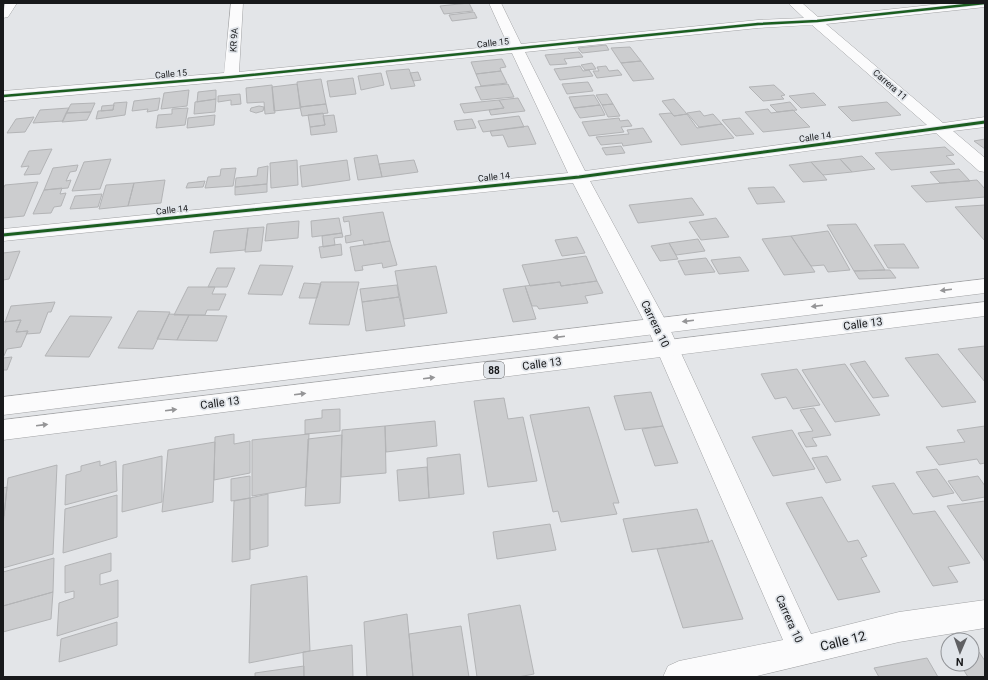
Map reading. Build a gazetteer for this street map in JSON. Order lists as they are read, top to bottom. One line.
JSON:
{"streets":{"main road":["KR 9A","Calle 15","Carrera 11","Calle 14","Carrera 10","Calle 13","88","Calle 12"]},"crossings":[["KR 9A","Calle 15"],["Calle 15","Carrera 11"],["Calle 15","Carrera 10"],["Carrera 11","Calle 14"],["Calle 14","Carrera 10"],["Carrera 10","Calle 13"],["Carrera 10","88"],["Carrera 10","Calle 12"]],"north":"bottom"}
